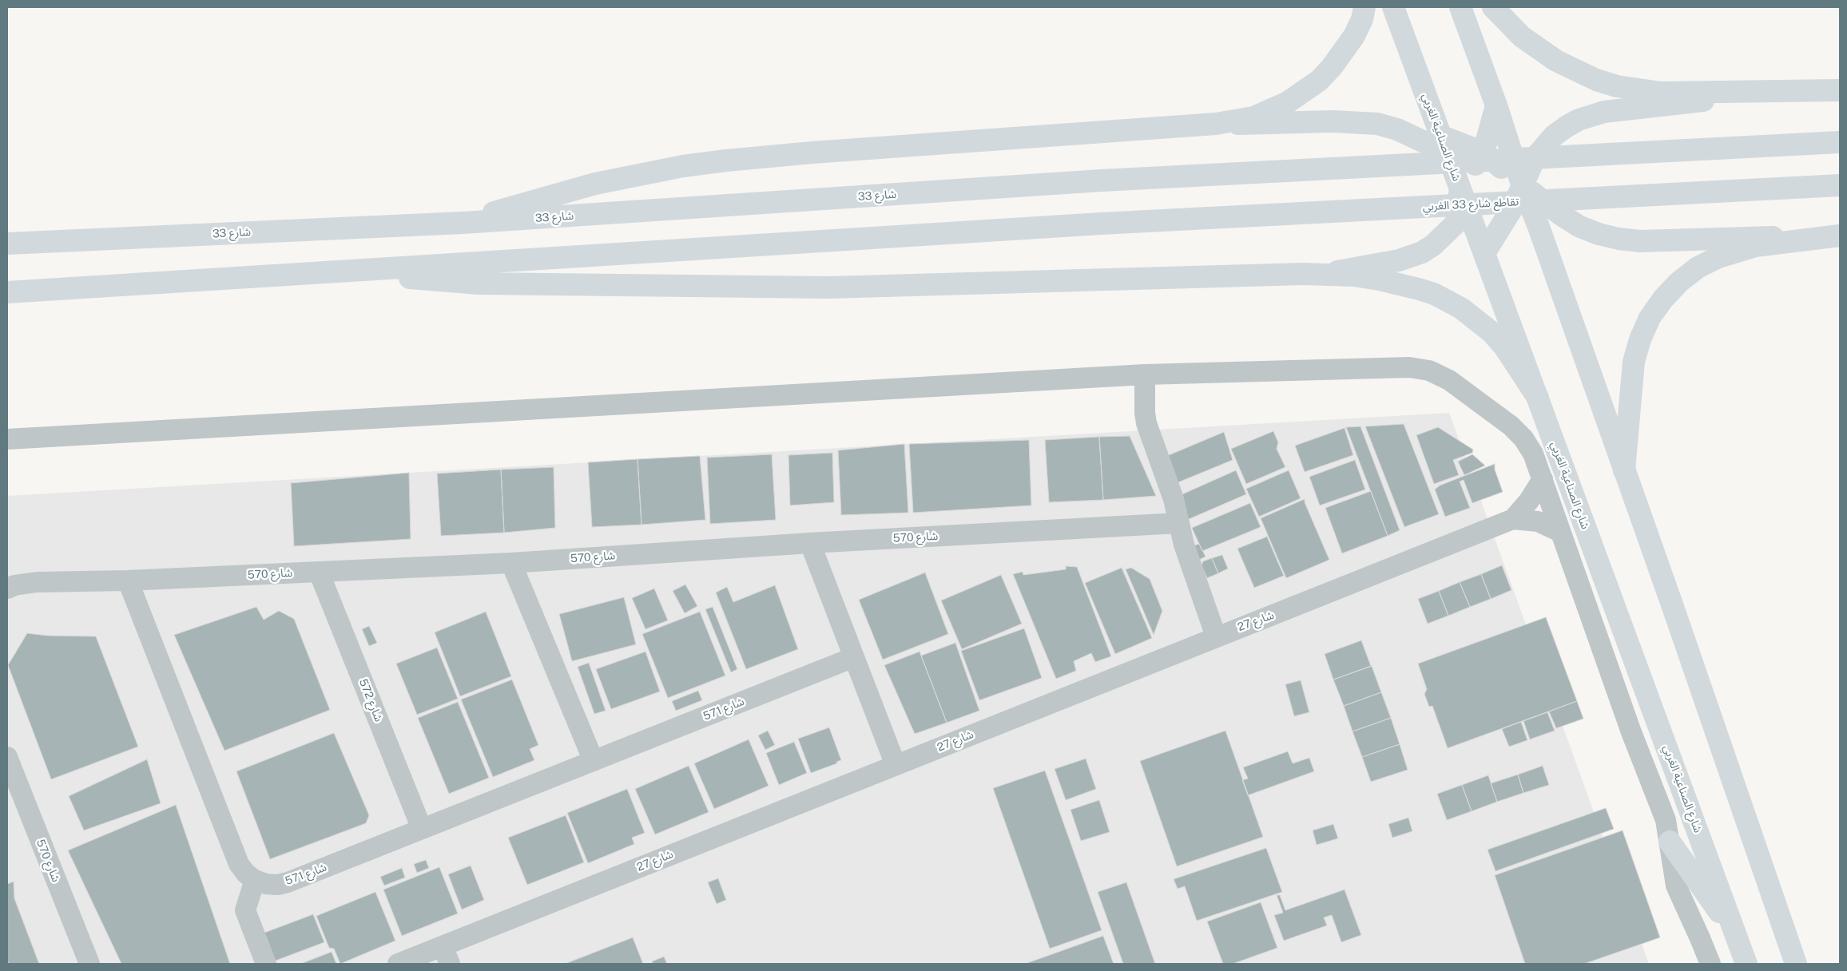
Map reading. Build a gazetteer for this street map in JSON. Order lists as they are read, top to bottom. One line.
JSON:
{"streets":{"main road":["شارع الصناعية الغربي","شارع 33","تقاطع شارع 33 الغربي"],"street":["شارع 570","شارع 27","شارع 572","شارع 571"]},"crossings":[["شارع 570","شارع 572"],["شارع 572","شارع 571"]]}
